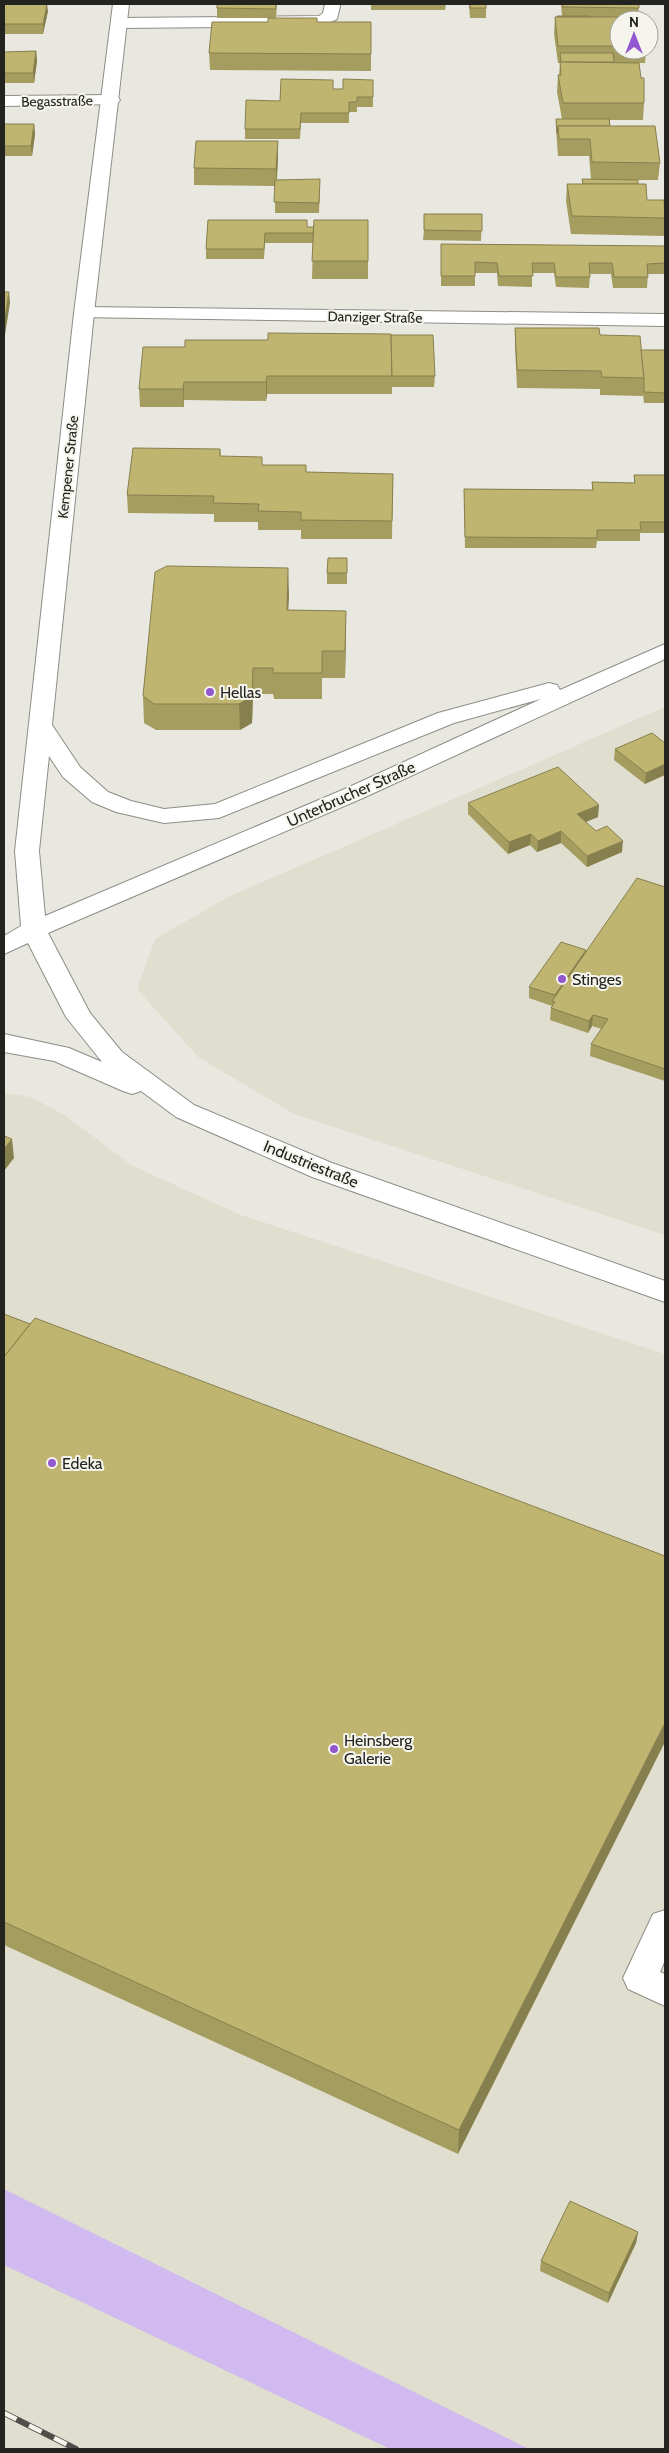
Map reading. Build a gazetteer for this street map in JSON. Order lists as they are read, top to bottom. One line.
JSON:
{"streets":{"street":["Begasstraße","Danziger Straße","Kempener Straße","Unterbrucher Straße","Industriestraße"]},"crossings":[["Begasstraße","Kempener Straße"],["Danziger Straße","Kempener Straße"],["Kempener Straße","Unterbrucher Straße"],["Kempener Straße","Industriestraße"],["Unterbrucher Straße","Industriestraße"]],"places":["Hellas","Stinges","Edeka","Heinsberg Galerie"],"north":"top"}
